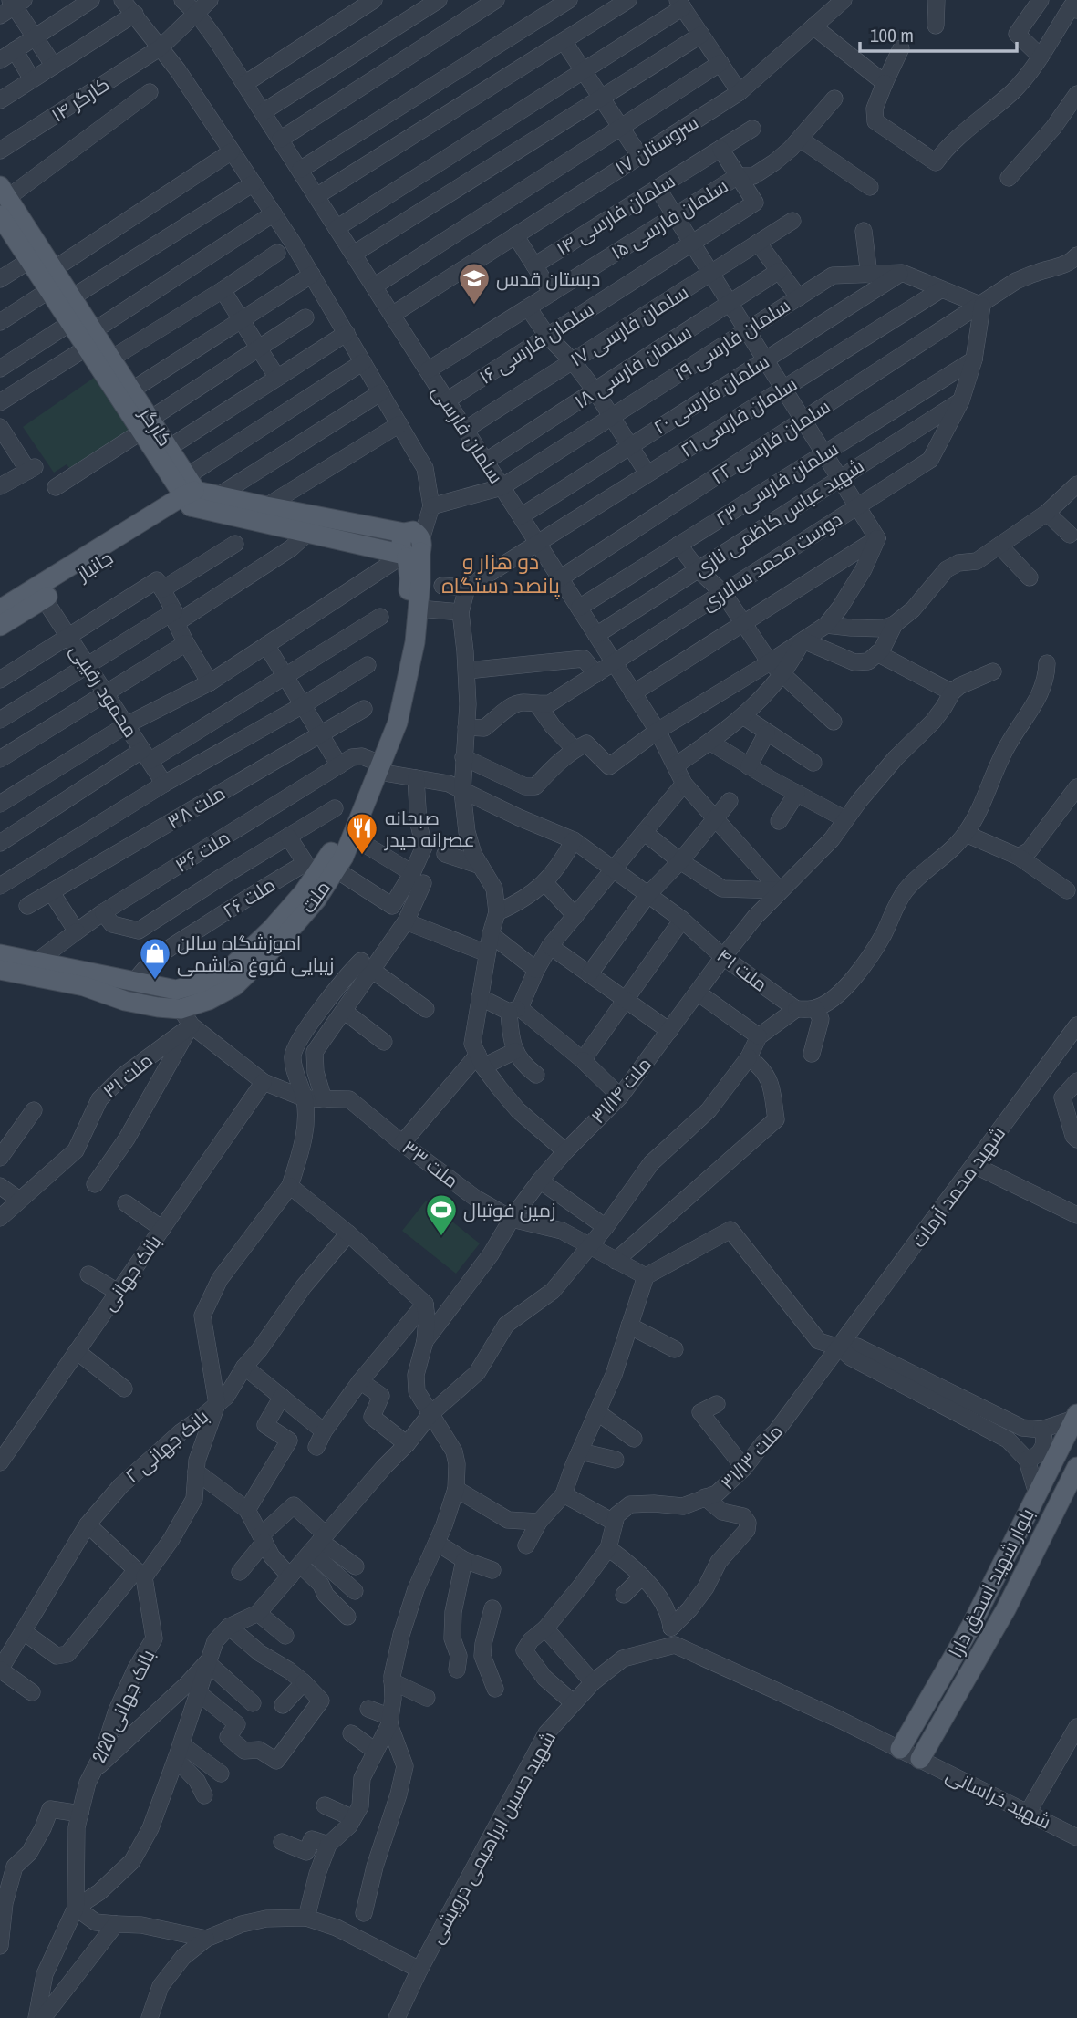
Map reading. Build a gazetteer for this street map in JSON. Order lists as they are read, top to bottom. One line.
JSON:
{"streets":{"main road":["کارگر","جانباز","ملت","بلوار شهید اسحق دارا"],"street":["کارگر ۱۴","سروستان ۱۷","سلمان فارسی ۱۴","سلمان فارسی ۱۵","سلمان فارسی ۱۷","سلمان فارسی ۱۹","سلمان فارسی ۱۶","سلمان فارسی ۱۸","سلمان فارسی ۲۰","سلمان فارسی ۲۱","سلمان فارسی","سلمان فارسی ۲۲","سلمان فارسی ۲۳","شهید عباس کاظمی نازی","دوست محمد سالاری","محمود رقیبی","ملت ۳۸","ملت ۳۶","ملت ۲۶","ملت ۴۱","ملت ۳۱","ملت ۳۱/۱۴","ملت ۳۳","شهید محمد آرمات","بانک جهانی","بانک جهانی ۲","ملت ۳۱/۱۳","بانک جهانی 2/20","شهید خراسانی","شهید حسین ابراهیمی درویشی"]},"crossings":[["کارگر ۱۴","سلمان فارسی"],["سروستان ۱۷","سلمان فارسی ۱۴"],["سلمان فارسی ۱۵","سلمان فارسی ۱۶"],["سلمان فارسی ۱۵","سلمان فارسی"],["سلمان فارسی ۱۷","سلمان فارسی"],["سلمان فارسی ۱۹","سلمان فارسی ۲۰"],["سلمان فارسی ۱۹","سلمان فارسی ۲۱"],["سلمان فارسی ۱۹","سلمان فارسی"],["سلمان فارسی ۱۹","سلمان فارسی ۲۲"],["سلمان فارسی ۱۶","سلمان فارسی"],["سلمان فارسی ۱۸","سلمان فارسی"],["سلمان فارسی ۲۰","سلمان فارسی"],["سلمان فارسی ۲۱","سلمان فارسی"],["کارگر","جانباز"],["سلمان فارسی","سلمان فارسی ۲۲"],["سلمان فارسی","سلمان فارسی ۲۳"],["سلمان فارسی","شهید عباس کاظمی نازی"],["سلمان فارسی","دوست محمد سالاری"],["سلمان فارسی","ملت ۳۱/۱۴"],["شهید عباس کاظمی نازی","دوست محمد سالاری"],["جانباز","محمود رقیبی"],["ملت ۳۶","ملت"],["ملت ۳۶","ملت ۴۱"],["ملت","ملت ۲۶"],["ملت","ملت ۴۱"],["ملت","ملت ۳۳"],["ملت ۴۱","ملت ۳۱/۱۴"],["ملت ۳۱","ملت ۳۳"],["ملت ۳۱/۱۴","ملت ۳۳"],["ملت ۳۳","بانک جهانی"],["شهید محمد آرمات","ملت ۳۱/۱۳"],["بلوار شهید اسحق دارا","شهید خراسانی"],["بلوار شهید اسحق دارا","شهید حسین ابراهیمی درویشی"],["شهید خراسانی","شهید حسین ابراهیمی درویشی"]],"districts":["دو هزار و پانصد دستگاه"],"places":{"school or university":["دبستان قدس"],"restaurant":["صبحانه عصرانه حیدر"],"shop":["اموزشگاه سالن زیبایی فروغ هاشمی"],"sports":["زمین فوتبال"]},"scale_bar":"100 m"}
